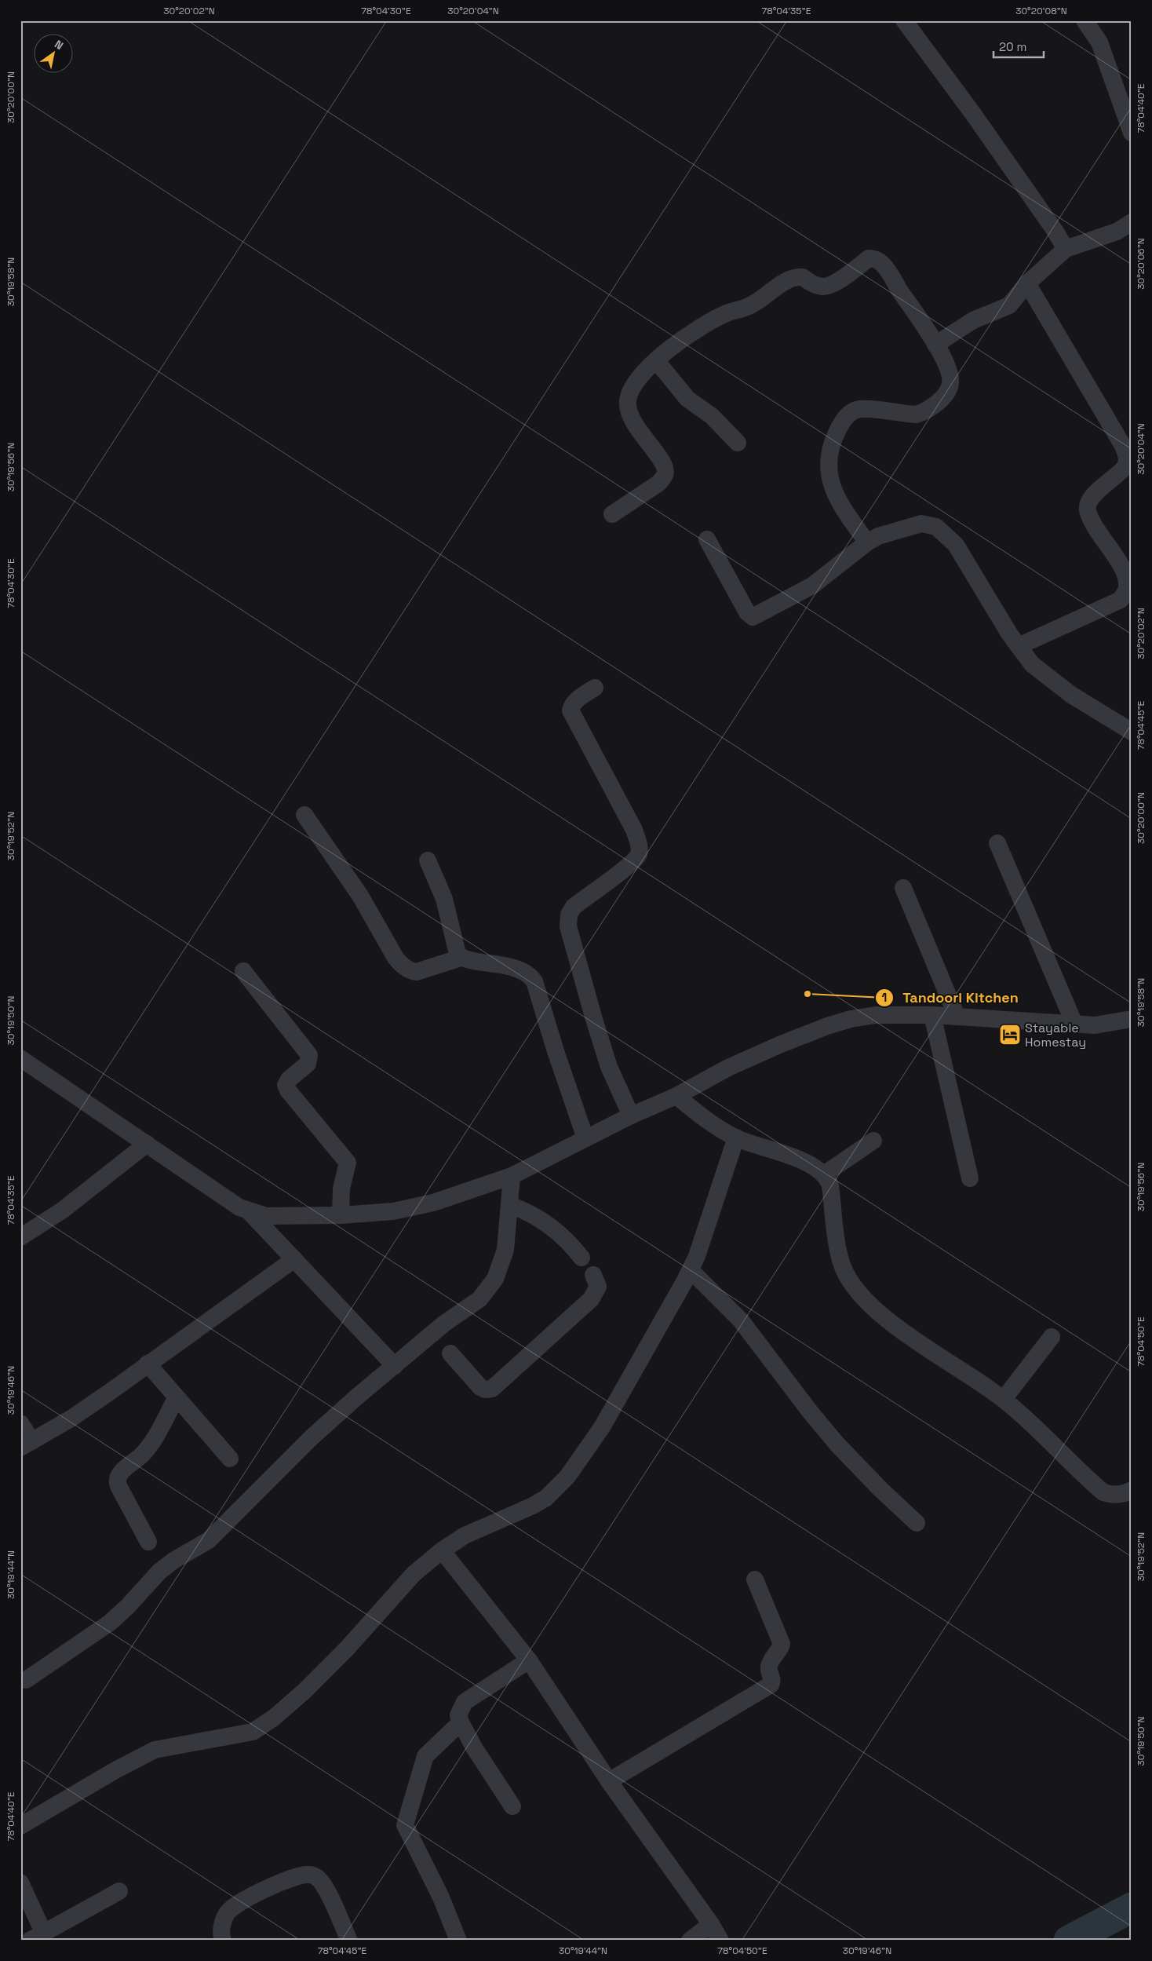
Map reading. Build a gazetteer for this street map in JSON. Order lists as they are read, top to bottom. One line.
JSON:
{"places":{"other":["Tandoori Kitchen"],"hotel":["Stayable Homestay"]},"scale_bar":"20 m","north":"top right","coordinates":["30°20'02\"N","78°04'30\"E","30°20'04\"N","78°04'35\"E","30°20'08\"N","30°20'00\"N","78°04'40\"E","30°20'06\"N","30°19'58\"N","30°19'56\"N","78°04'45\"E","30°19'52\"N","30°19'50\"N","78°04'50\"E","30°19'46\"N","30°19'44\"N"]}
